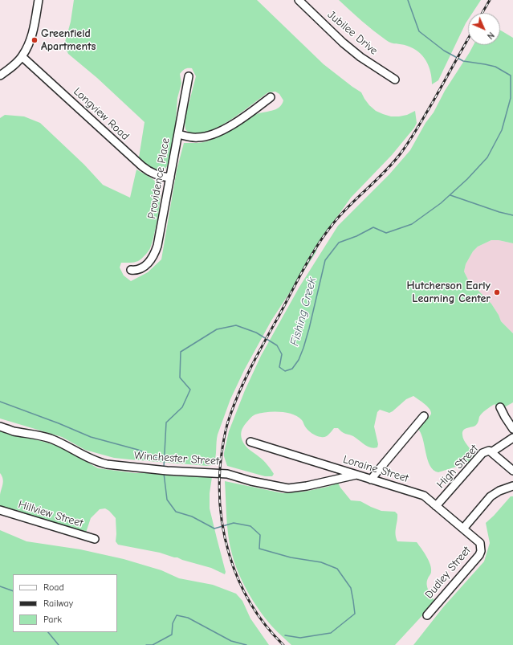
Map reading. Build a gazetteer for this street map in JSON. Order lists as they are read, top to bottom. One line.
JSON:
{"streets":{"street":["Jubilee Drive","Longview Road","Providence Place","Winchester Street","High Street","Loraine Street","Hillview Street","Dudley Street"]},"crossings":[["Longview Road","Providence Place"],["Winchester Street","Loraine Street"],["High Street","Loraine Street"],["Loraine Street","Dudley Street"]],"water":["Fishing Creek"],"places":["Greenfield Apartments","Hutcherson Early Learning Center"],"legend":["Road","Railway","Park"],"north":"bottom right"}
